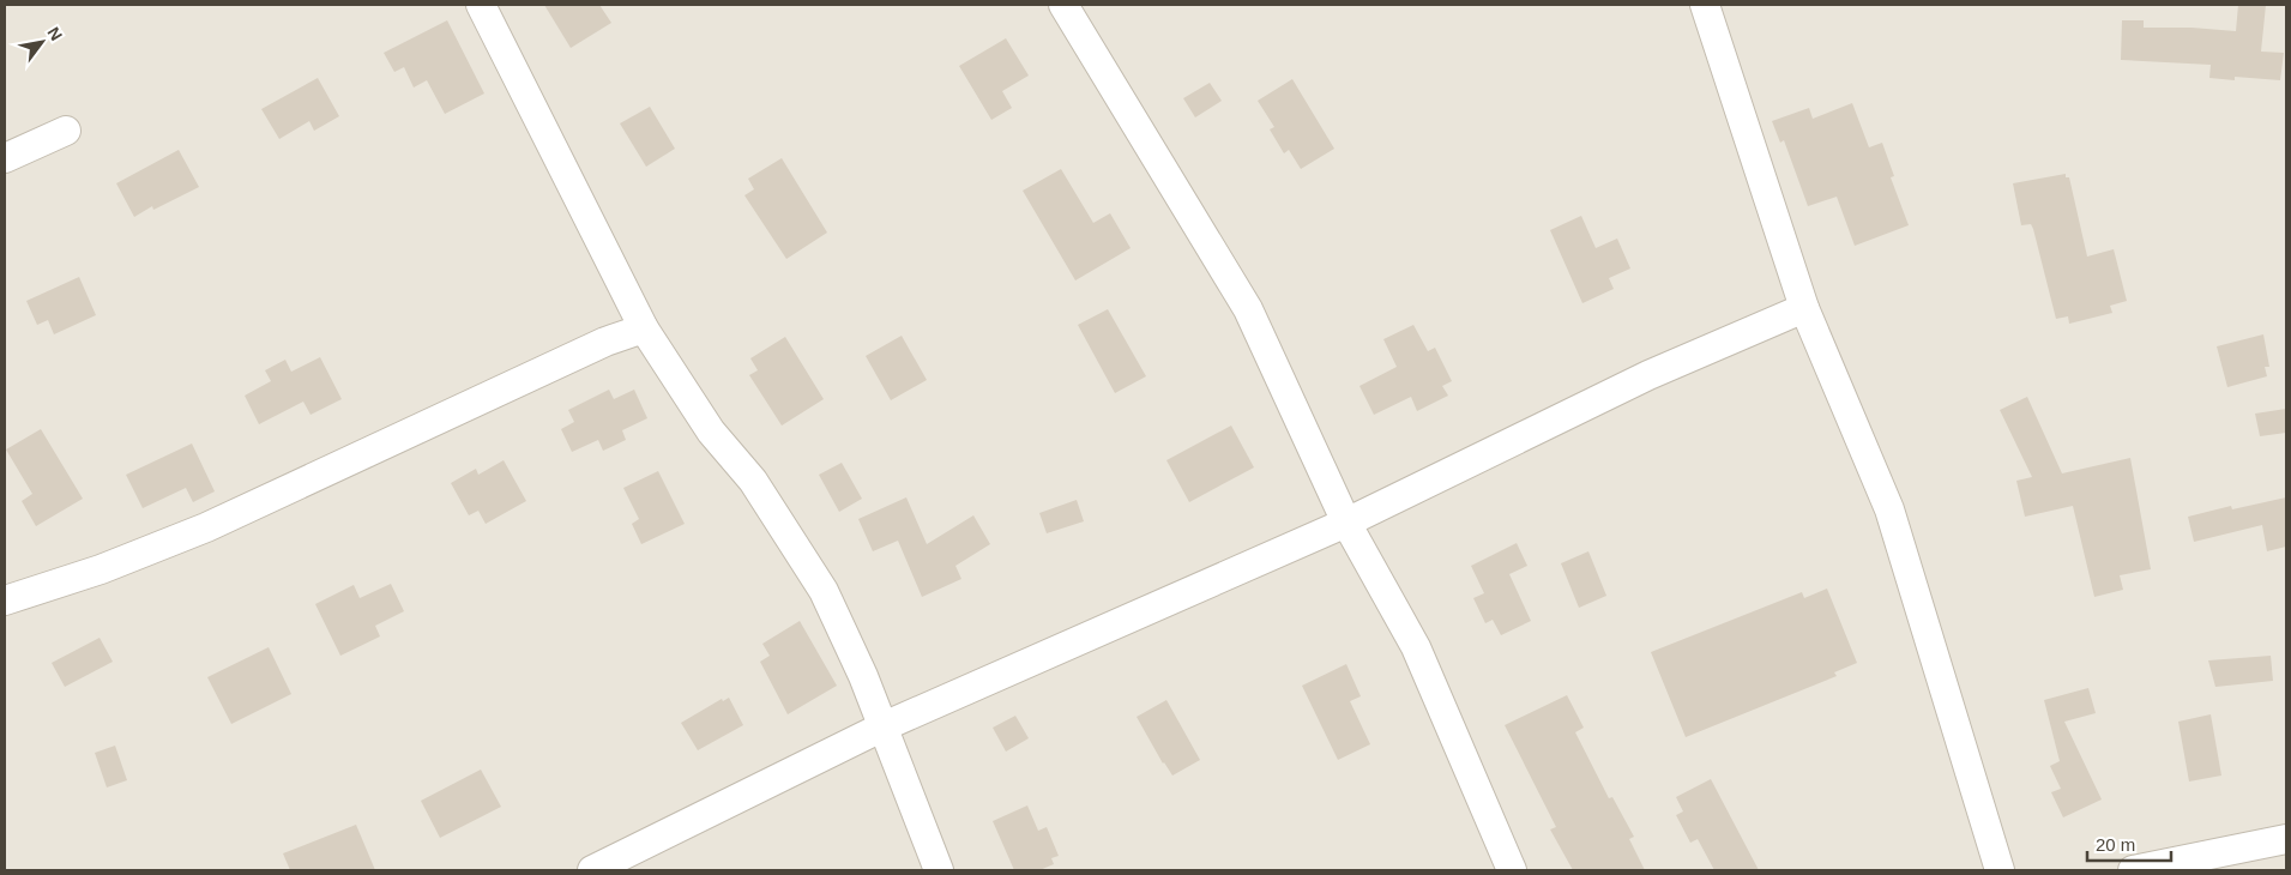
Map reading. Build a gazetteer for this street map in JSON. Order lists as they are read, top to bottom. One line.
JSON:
{"scale_bar":"20 m","north":"top right"}
